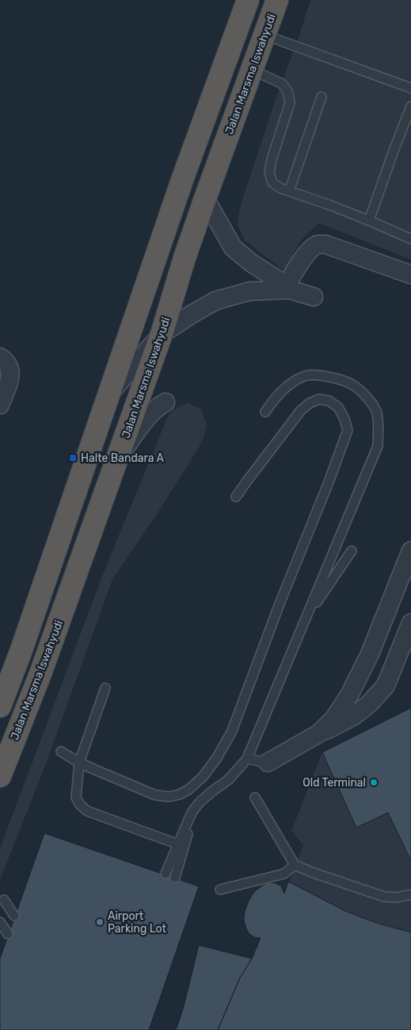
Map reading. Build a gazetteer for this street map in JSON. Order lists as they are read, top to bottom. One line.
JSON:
{"streets":{"highway":["Jalan Marsma Iswahyudi"]},"places":{"transit":["Halte Bandara A"],"other":["Old Terminal","Airport Parking Lot"]}}
